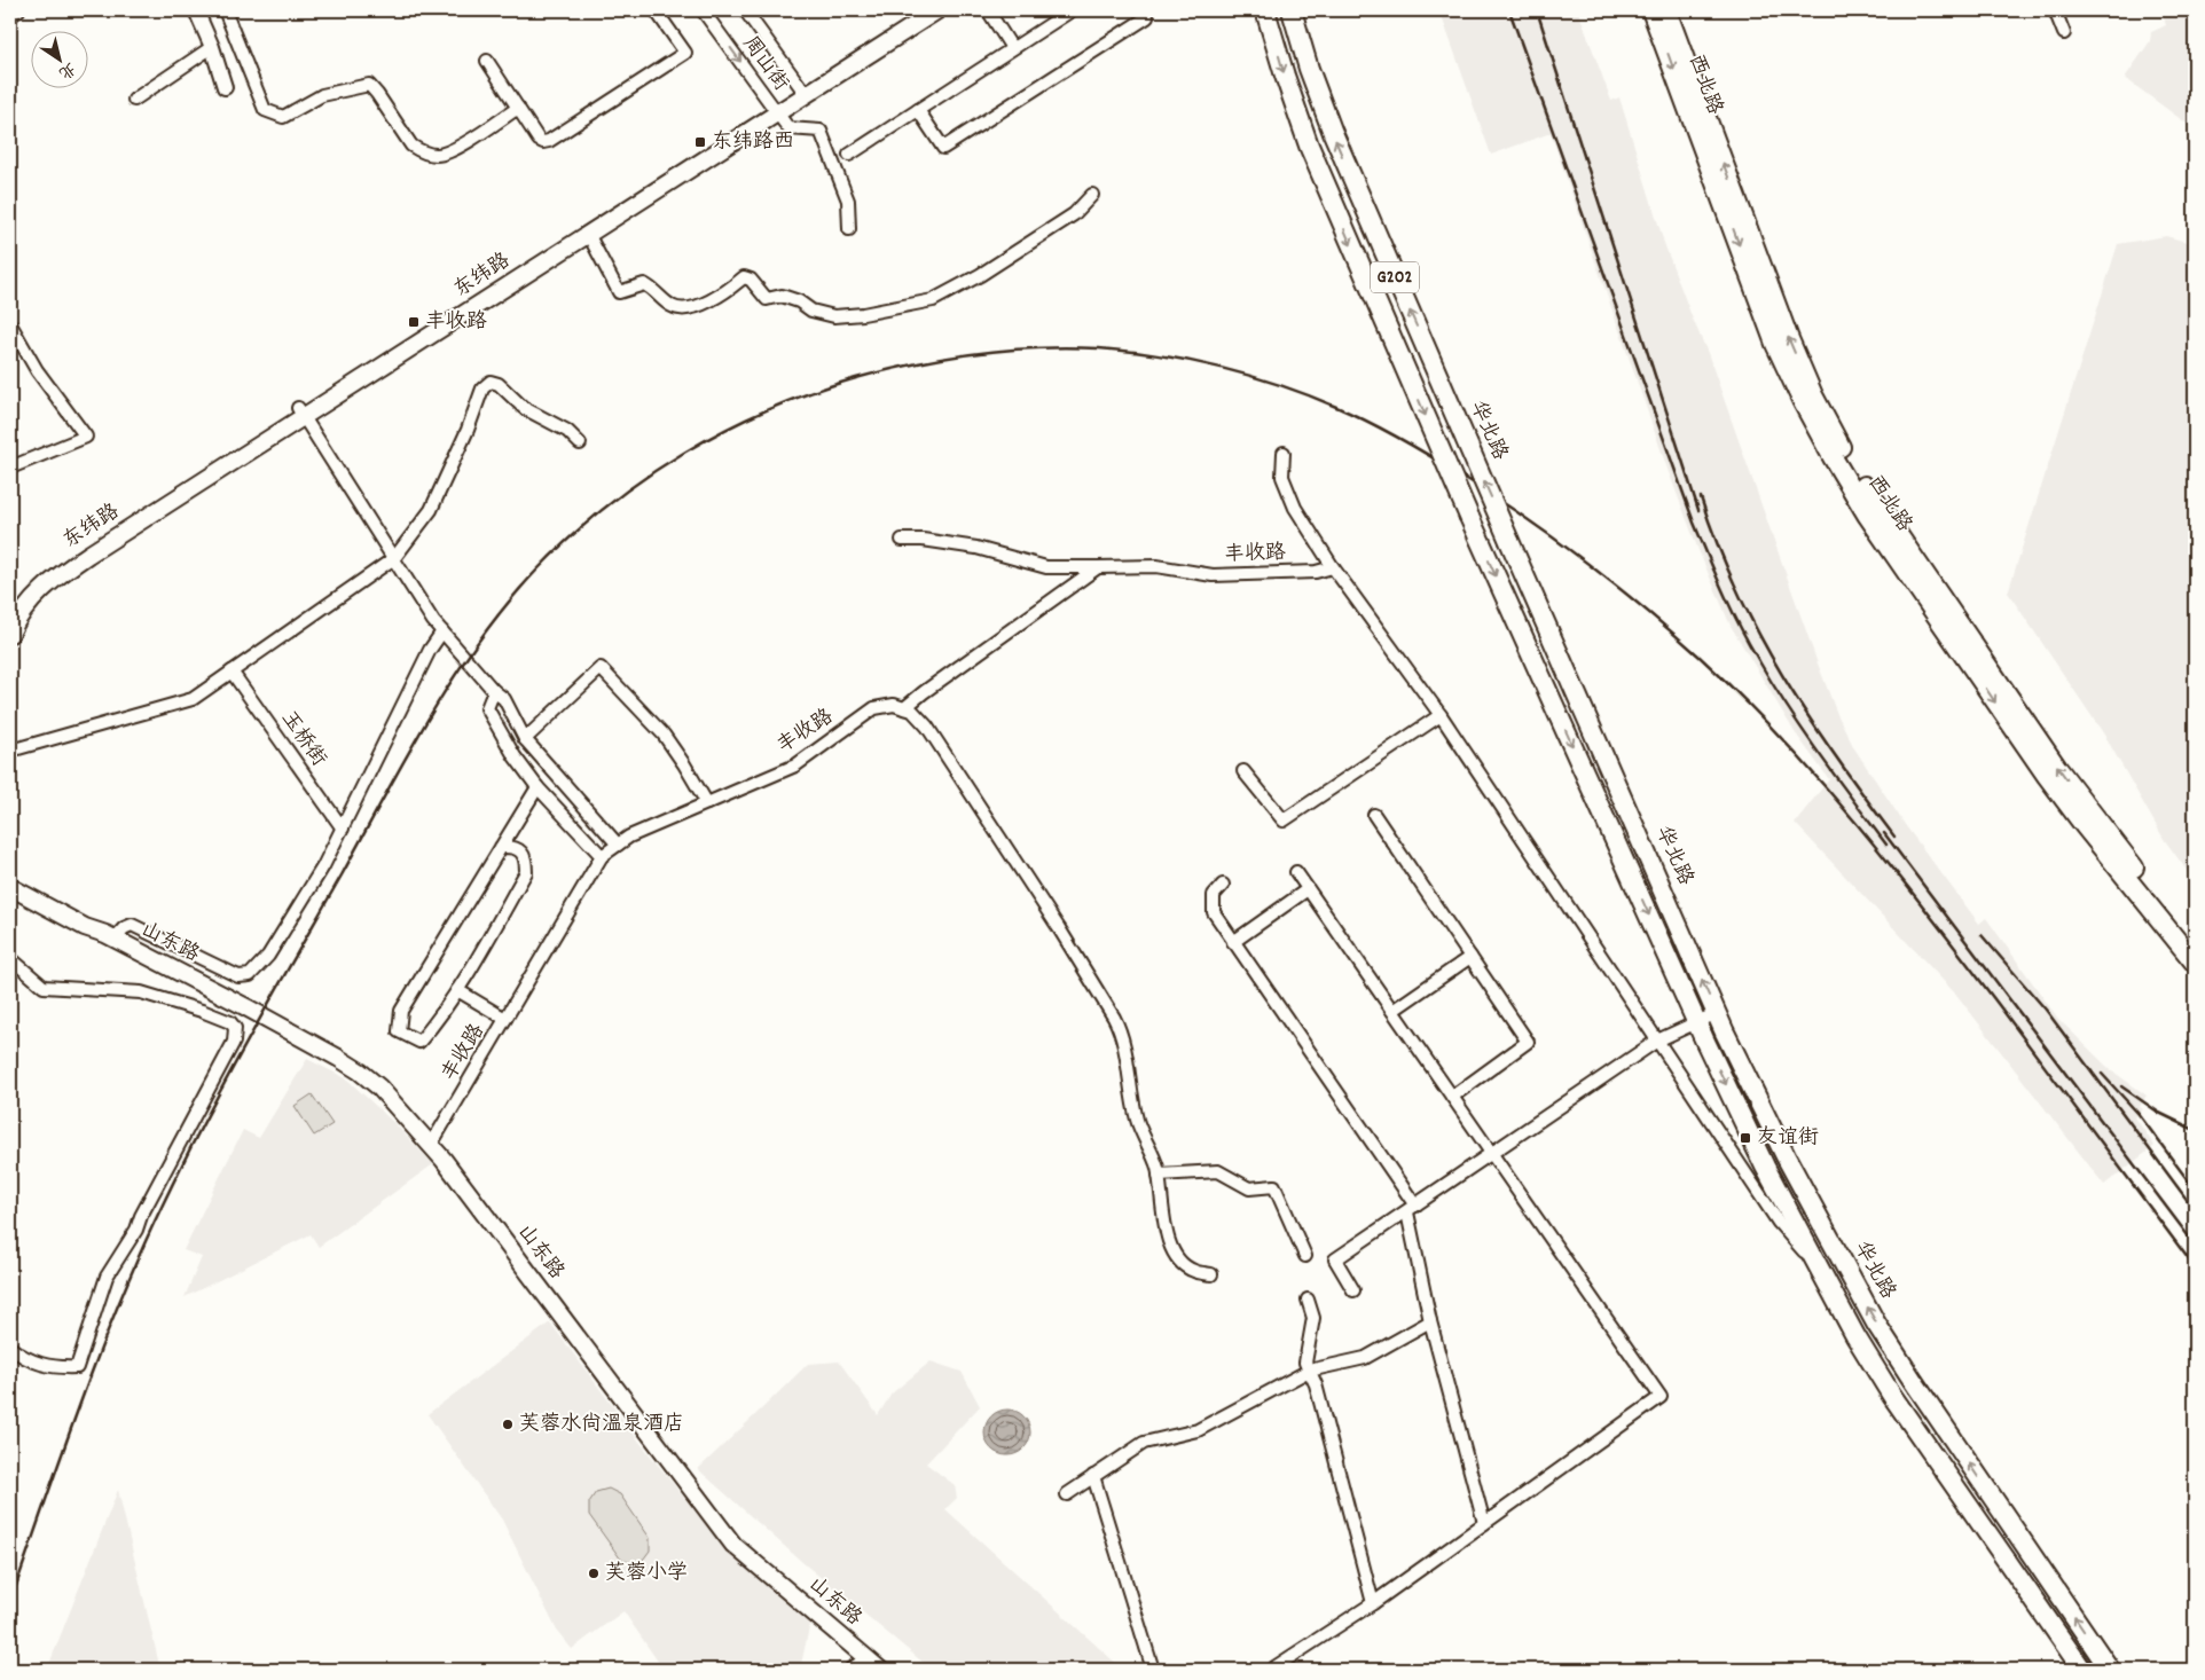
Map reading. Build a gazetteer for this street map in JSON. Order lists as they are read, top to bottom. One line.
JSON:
{"streets":{"main road":["西北路","东纬路","G202","华北路","山东路"],"street":["周山街","丰收路","玉桥街"]},"crossings":[["周山街","东纬路"],["丰收路","山东路"]],"places":{"transit":["东纬路西","丰收路","友谊街"],"other":["芙蓉水尚温泉酒店","芙蓉小学"]},"north":"bottom right"}
